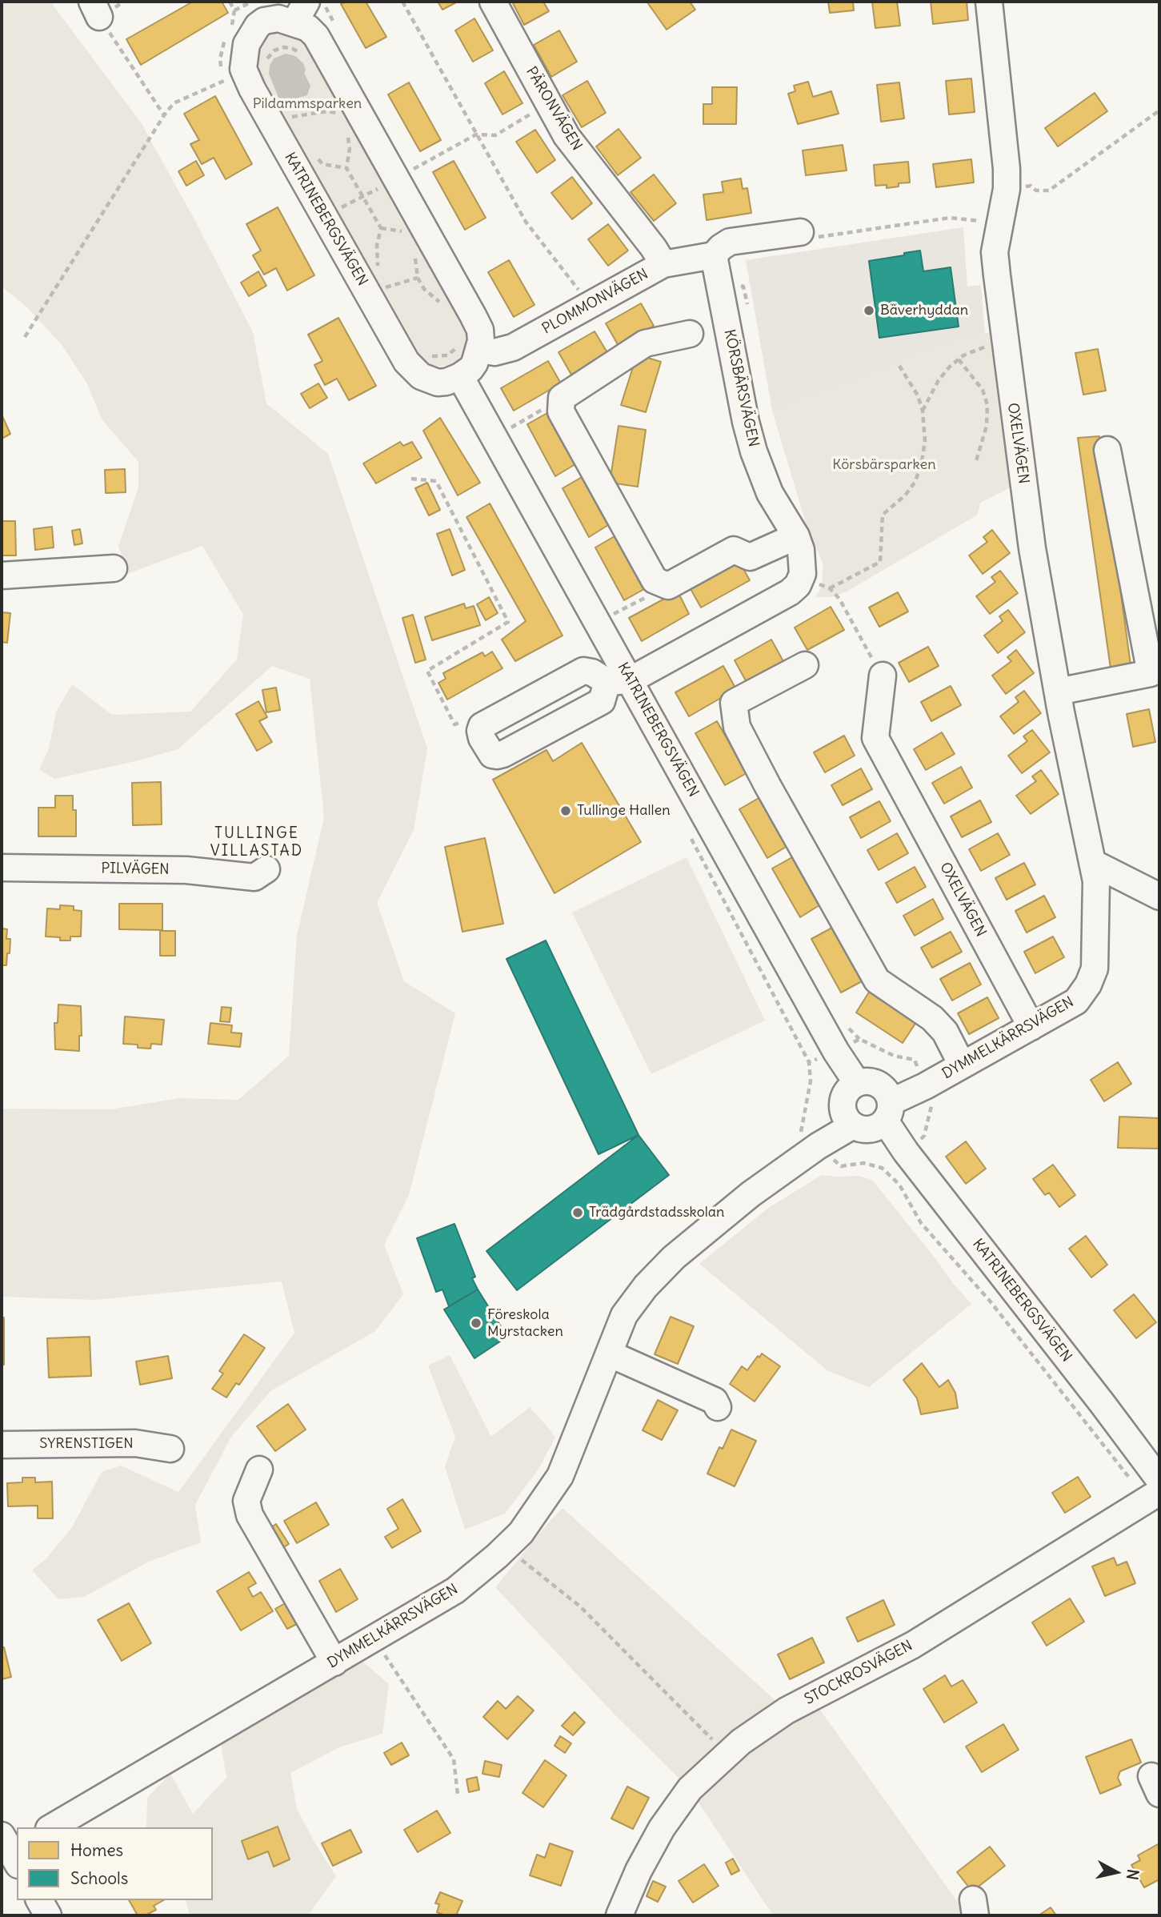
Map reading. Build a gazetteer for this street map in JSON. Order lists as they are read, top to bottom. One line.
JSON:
{"streets":{"street":["PÄRONVÄGEN","KATRINEBERGSVÄGEN","PLOMMONVÄGEN","KÖRSBÄRSVÄGEN","OXELVÄGEN","PILVÄGEN","DYMMELKÄRRSVÄGEN","SYRENSTIGEN","STOCKROSVÄGEN"]},"crossings":[["PÄRONVÄGEN","PLOMMONVÄGEN"],["KATRINEBERGSVÄGEN","KÖRSBÄRSVÄGEN"],["KATRINEBERGSVÄGEN","DYMMELKÄRRSVÄGEN"],["PLOMMONVÄGEN","KÖRSBÄRSVÄGEN"],["OXELVÄGEN","DYMMELKÄRRSVÄGEN"]],"districts":["TULLINGE VILLASTAD"],"parks":["Pildammsparken","Körsbärsparken"],"places":["Bäverhyddan","Tullinge Hallen","Trädgårdstadsskolan","Föreskola Myrstacken"],"legend":["Homes","Schools"],"north":"right"}
